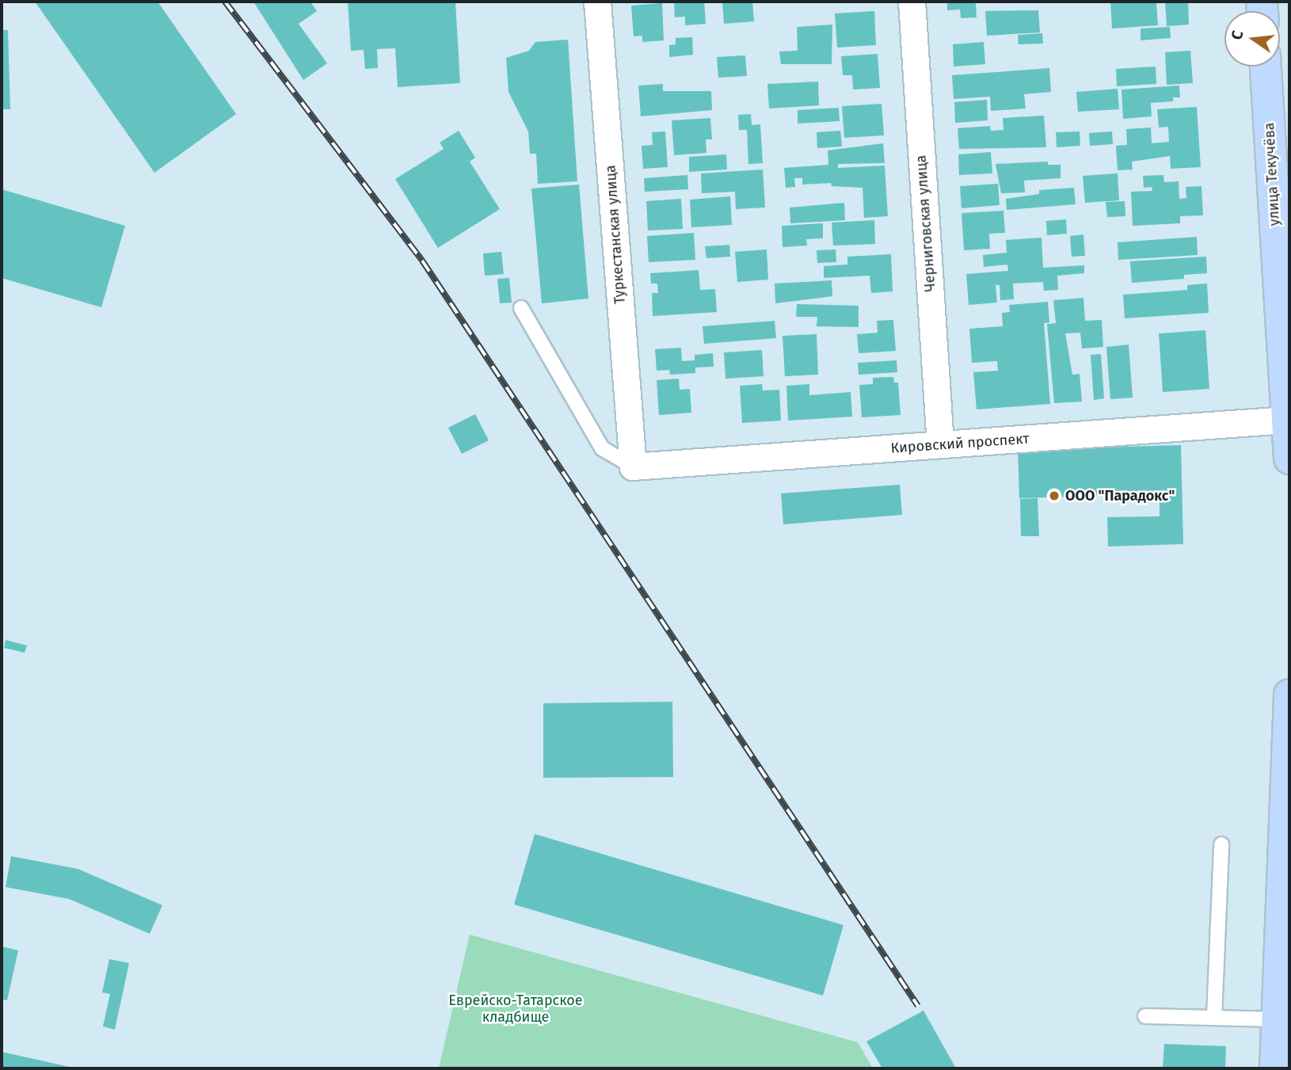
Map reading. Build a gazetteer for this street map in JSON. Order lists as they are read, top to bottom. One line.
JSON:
{"streets":{"main road":["улица Текучёва"],"street":["Черниговская улица","Туркестанская улица","Кировский проспект"]},"crossings":[["улица Текучёва","Кировский проспект"],["Черниговская улица","Кировский проспект"],["Туркестанская улица","Кировский проспект"]],"parks":["Еврейско-Татарское кладбище"],"places":["ООО \"Парадокс\""],"north":"left"}
